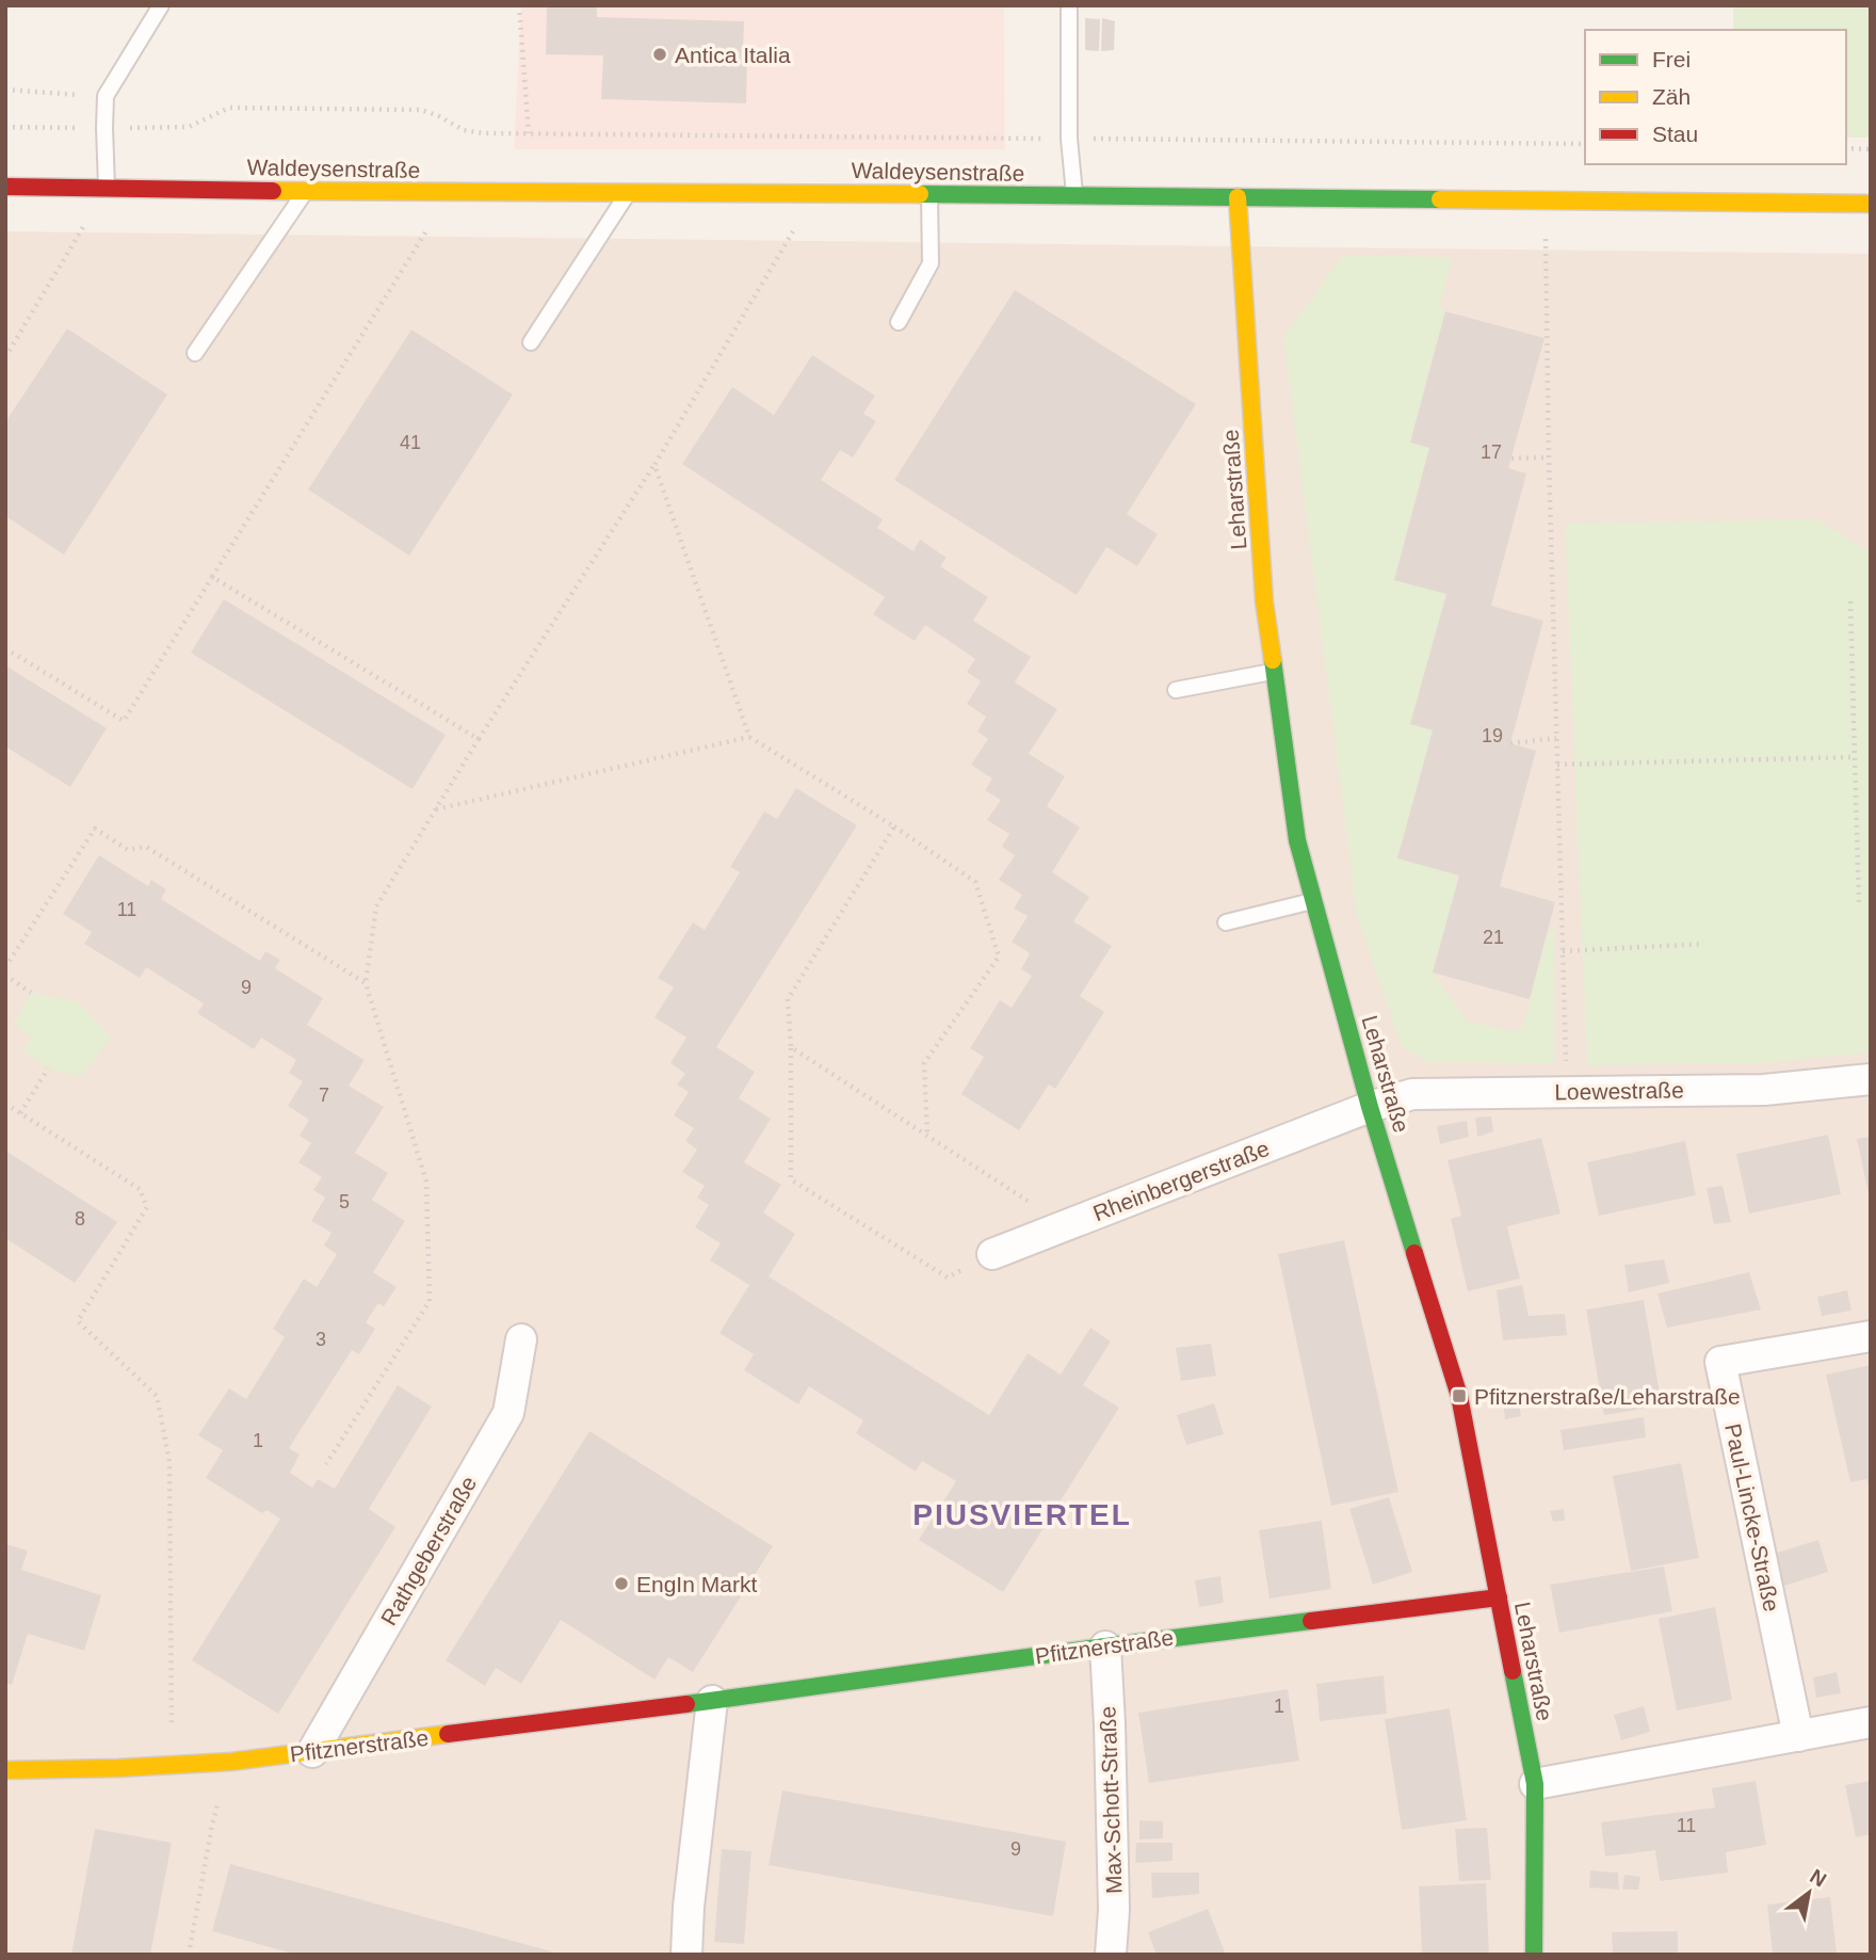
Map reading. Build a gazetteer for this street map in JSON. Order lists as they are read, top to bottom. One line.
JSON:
{"streets":{"street":["Waldeysenstraße","Leharstraße","Loewestraße","Rheinbergerstraße","Paul-Lincke-Straße","Rathgeberstraße","Pfitznerstraße","Max-Schott-Straße"]},"crossings":[["Waldeysenstraße","Leharstraße"],["Leharstraße","Loewestraße"],["Leharstraße","Rheinbergerstraße"],["Leharstraße","Pfitznerstraße"],["Loewestraße","Rheinbergerstraße"],["Rathgeberstraße","Pfitznerstraße"],["Pfitznerstraße","Max-Schott-Straße"]],"districts":["PIUSVIERTEL"],"places":{"other":["Antica Italia","EngIn Markt"],"transit":["Pfitznerstraße/Leharstraße"]},"house_numbers":["41","17","19","11","21","9","7","5","8","3","1","1","11","9"],"legend":["Frei","Zäh","Stau"],"north":"top right"}
